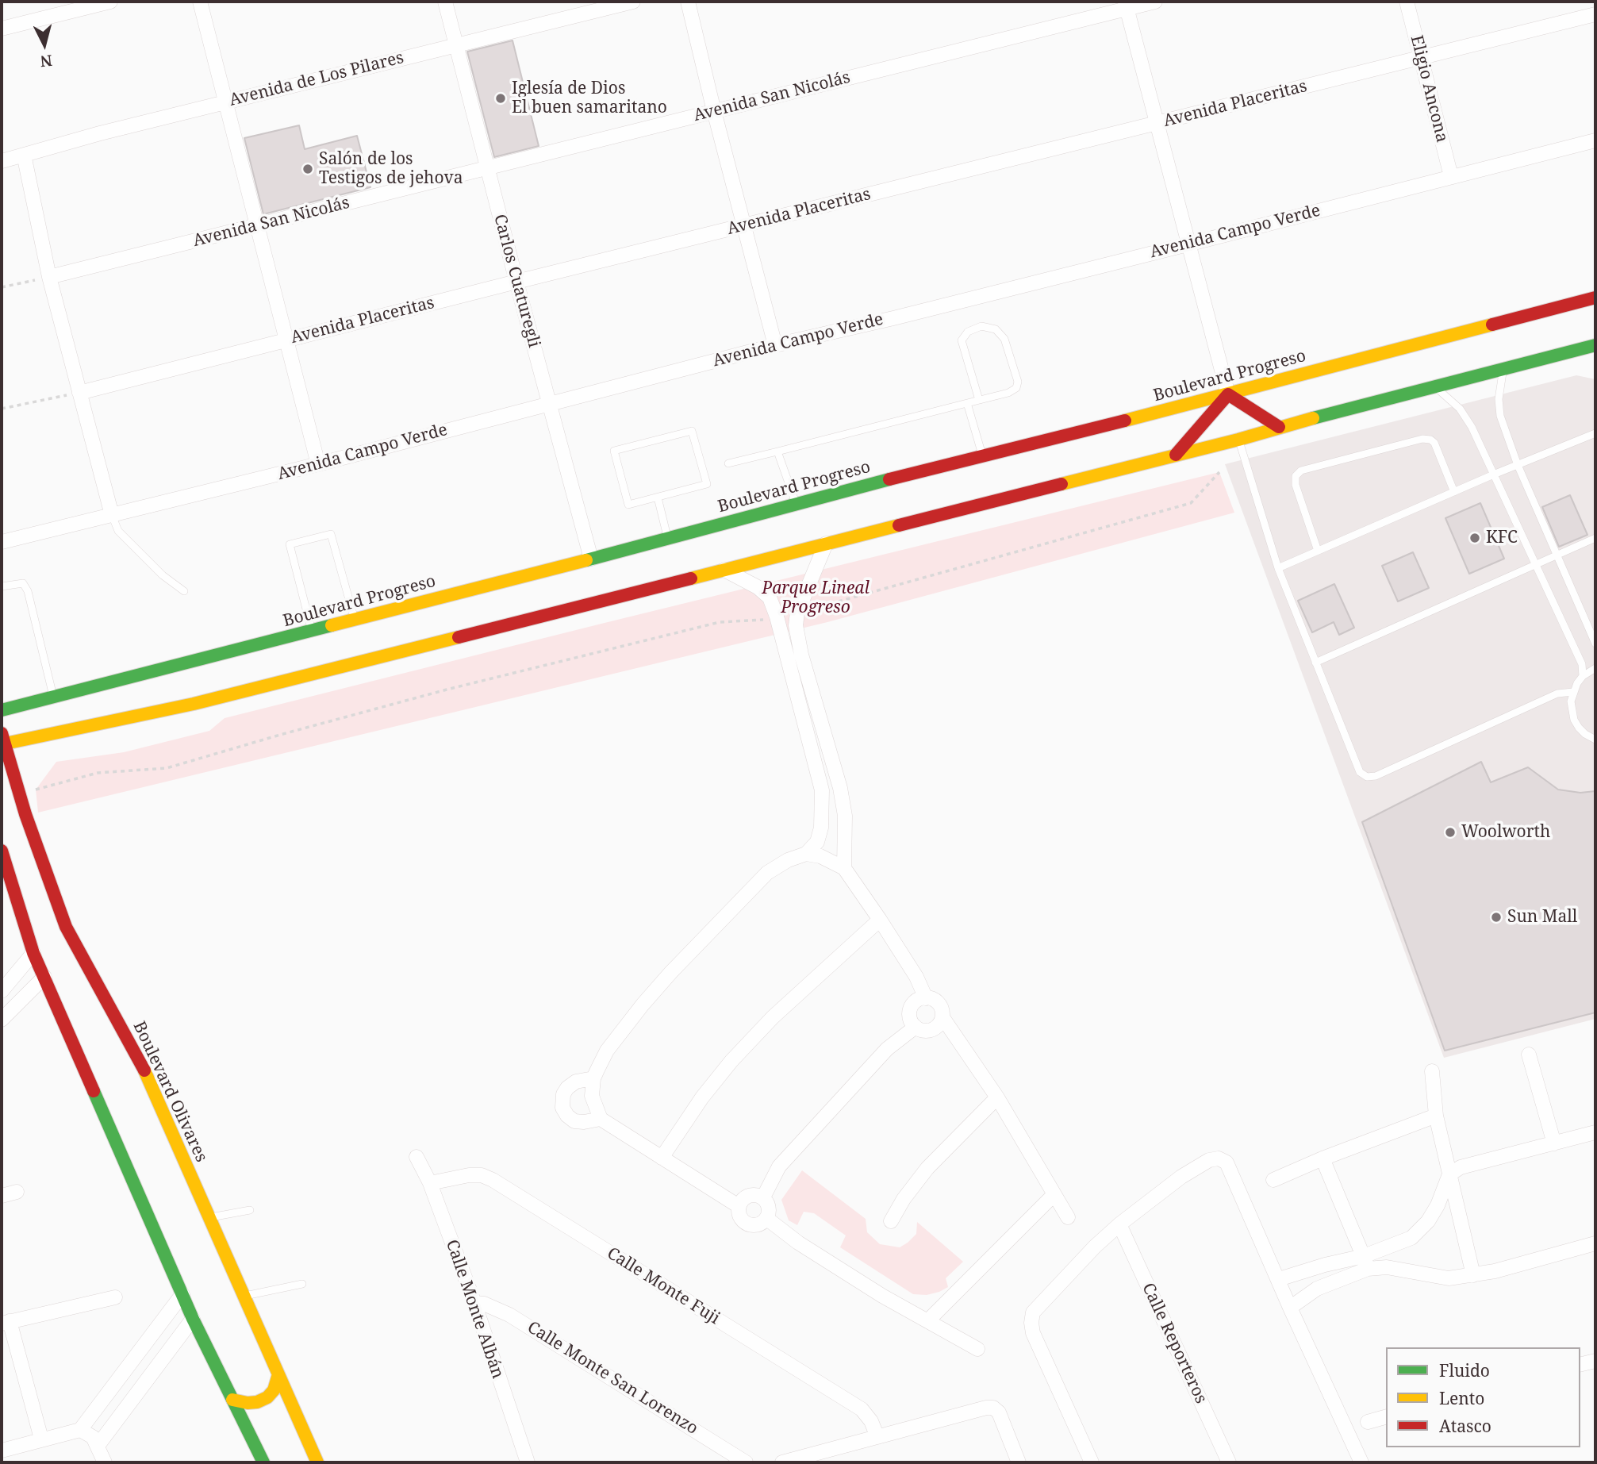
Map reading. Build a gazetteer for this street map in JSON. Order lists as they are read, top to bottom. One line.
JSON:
{"streets":{"main road":["Boulevard Progreso","Boulevard Olivares"],"street":["Avenida de Los Pilares","Eligio Ancona","Avenida San Nicolás","Avenida Placeritas","Avenida Campo Verde","Carlos Cuaturegli","Calle Monte Fuji","Calle Monte Albán","Calle Reporteros","Calle Monte San Lorenzo"]},"crossings":[["Avenida de Los Pilares","Carlos Cuaturegli"],["Eligio Ancona","Avenida Placeritas"],["Eligio Ancona","Avenida Campo Verde"],["Avenida San Nicolás","Carlos Cuaturegli"],["Avenida Placeritas","Carlos Cuaturegli"],["Avenida Campo Verde","Carlos Cuaturegli"],["Carlos Cuaturegli","Boulevard Progreso"],["Calle Monte Fuji","Calle Monte Albán"],["Calle Monte Albán","Calle Monte San Lorenzo"]],"parks":["Parque Lineal Progreso"],"places":["Iglesía de Dios El buen samaritano","Salón de los Testigos de jehova","KFC","Woolworth","Sun Mall"],"legend":["Fluido","Lento","Atasco"],"north":"bottom"}
